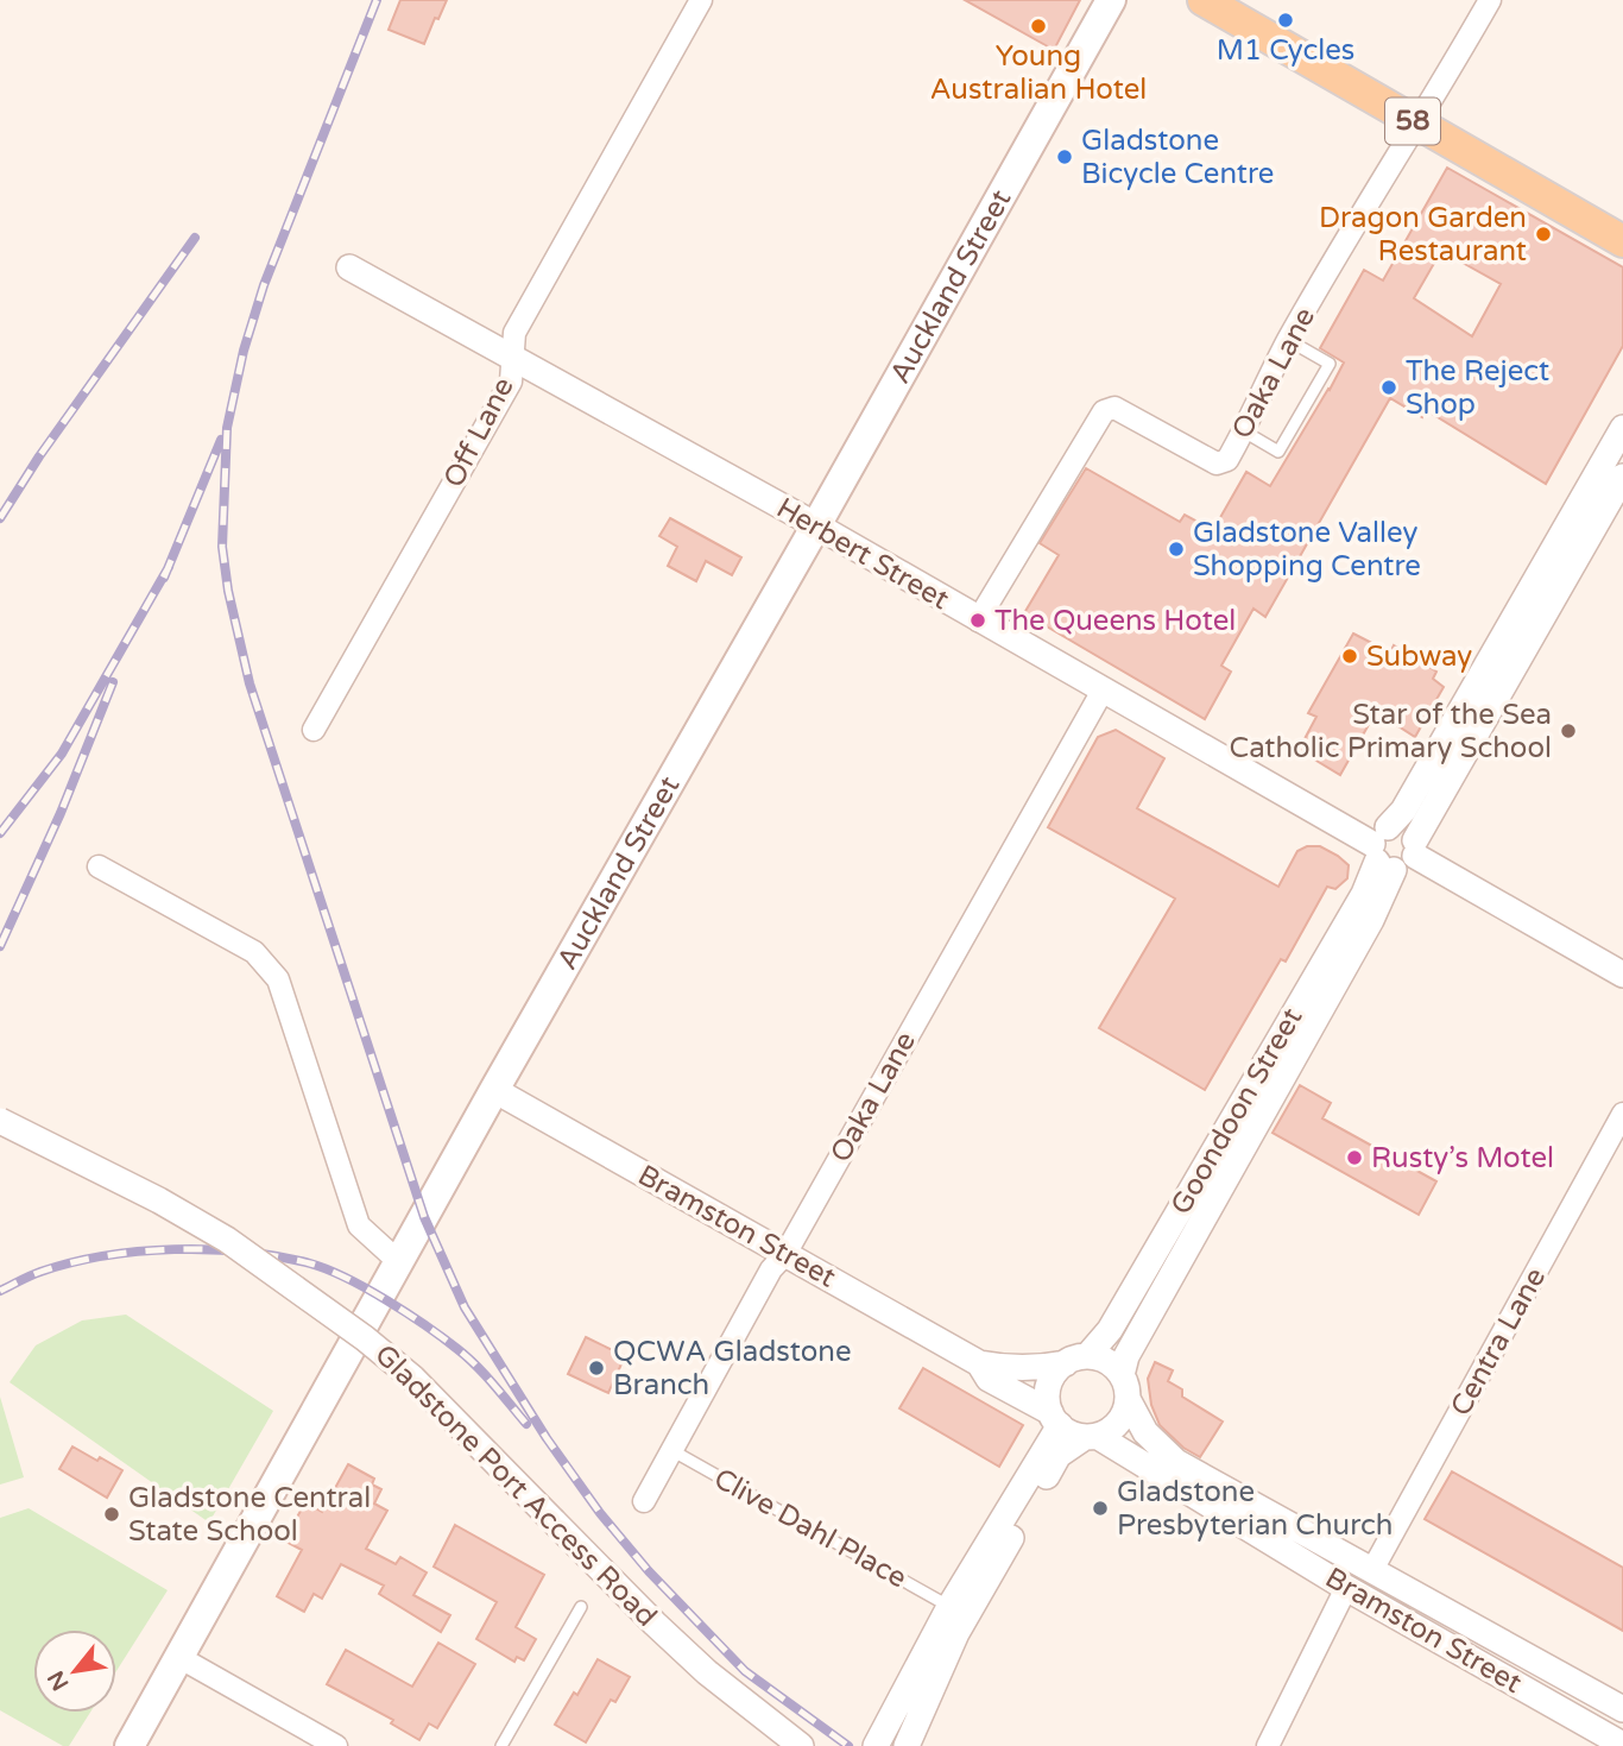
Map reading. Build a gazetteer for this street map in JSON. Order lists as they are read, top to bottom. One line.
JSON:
{"streets":{"main road":["58","Auckland Street"],"street":["Oaka Lane","Off Lane","Herbert Street","Goondoon Street","Bramston Street","Centra Lane","Gladstone Port Access Road"],"lane":["Clive Dahl Place"]},"crossings":[["58","Oaka Lane"],["Auckland Street","Herbert Street"],["Auckland Street","Bramston Street"],["Oaka Lane","Herbert Street"],["Oaka Lane","Bramston Street"],["Oaka Lane","Clive Dahl Place"],["Off Lane","Herbert Street"],["Herbert Street","Goondoon Street"],["Goondoon Street","Bramston Street"],["Bramston Street","Centra Lane"]],"places":["M1 Cycles","Young Australian Hotel","Gladstone Bicycle Centre","Dragon Garden Restaurant","The Reject Shop","Gladstone Valley Shopping Centre","The Queens Hotel","Subway","Star of the Sea Catholic Primary School","Rusty’s Motel","QCWA Gladstone Branch","Gladstone Presbyterian Church","Gladstone Central State School"],"north":"bottom left"}
